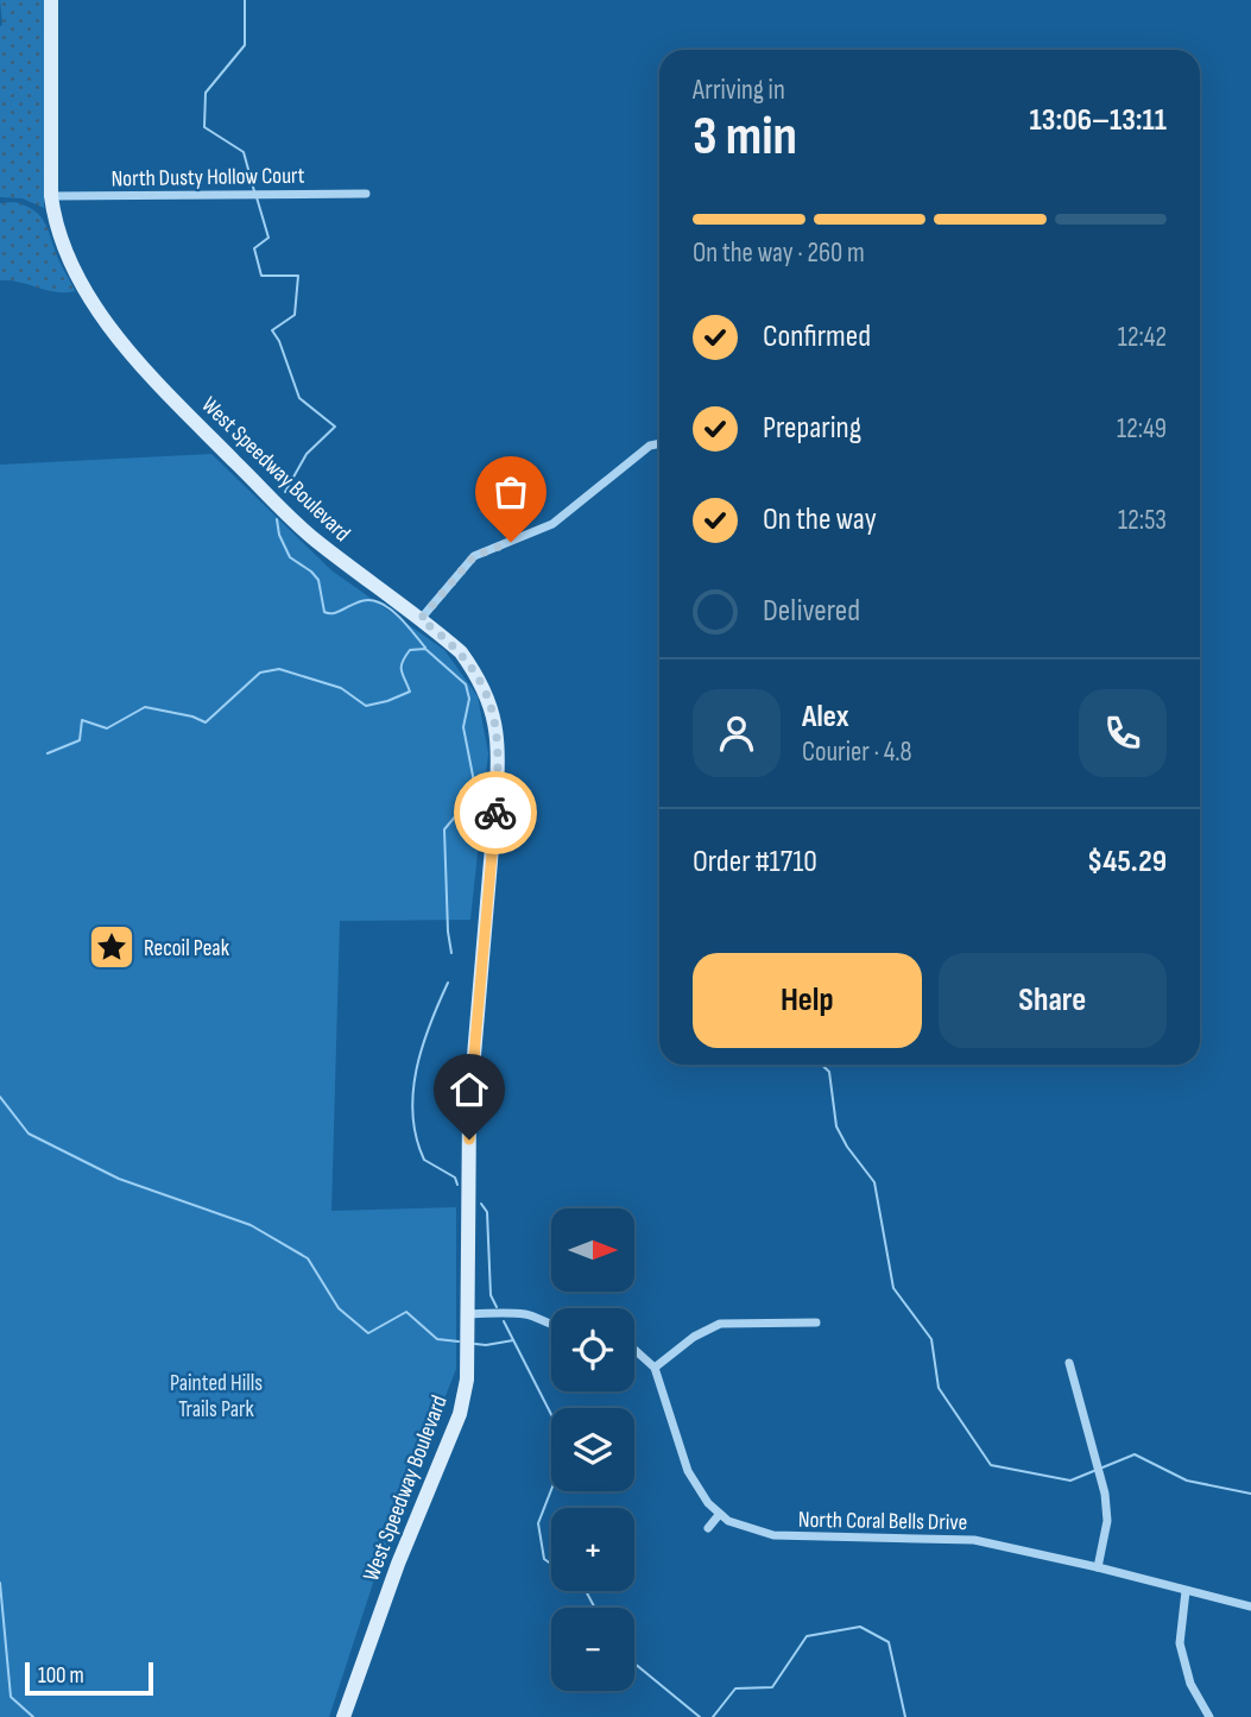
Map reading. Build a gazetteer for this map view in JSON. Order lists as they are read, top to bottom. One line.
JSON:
{"streets":{"main road":["West Speedway Boulevard"],"street":["North Dusty Hollow Court","North Coral Bells Drive"]},"crossings":[["North Dusty Hollow Court","West Speedway Boulevard"]],"parks":["Painted Hills Trails Park"],"places":{"place":["Recoil Peak"]},"scale_bar":"100 m","north":"right","page":{"heading":["3 min","Arriving in","13:06–13:11"],"panel":["Alex","Courier · 4.8","Order #1710","$45.29"],"bar":"On the way · 260 m","list":[["Confirmed","12:42"],["Preparing","12:49"],["On the way","12:53"],"Delivered"],"buttons":["Help","Share"],"map_buttons":["+","−"],"scale":"100 m"}}
